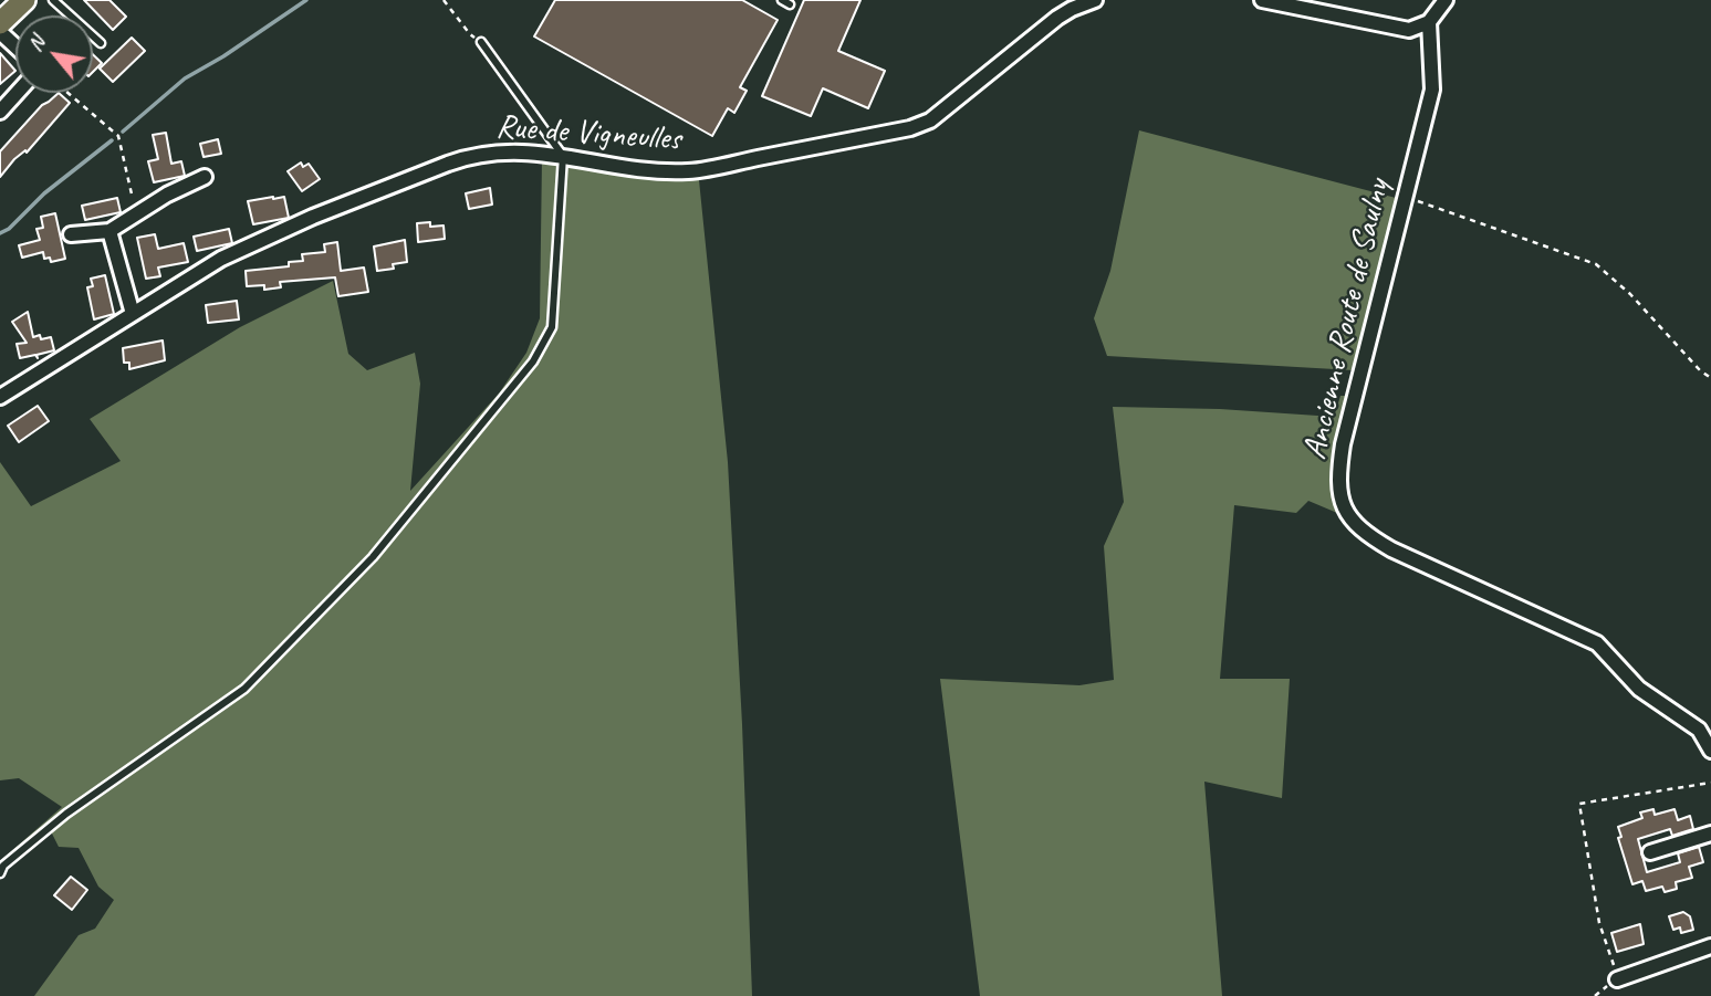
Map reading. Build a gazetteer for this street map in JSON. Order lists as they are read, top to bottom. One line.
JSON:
{"streets":{"street":["Rue de Vigneulles","Ancienne Route de Saulny"]},"north":"top left"}
